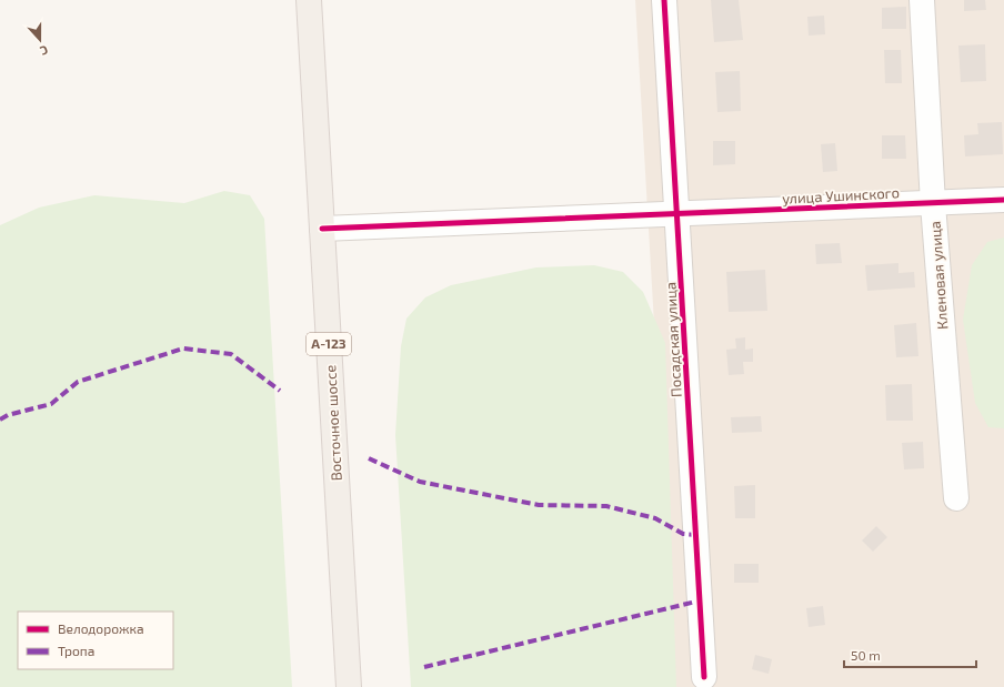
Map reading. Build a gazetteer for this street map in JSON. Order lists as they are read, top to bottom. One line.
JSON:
{"streets":{"main road":["А-123","Восточное шоссе"],"street":["улица Ушинского","Кленовая улица","Посадская улица"]},"crossings":[["улица Ушинского","Кленовая улица"],["улица Ушинского","Посадская улица"],["улица Ушинского","Восточное шоссе"]],"legend":["Велодорожка","Тропа"],"scale_bar":"50 m","north":"bottom"}
